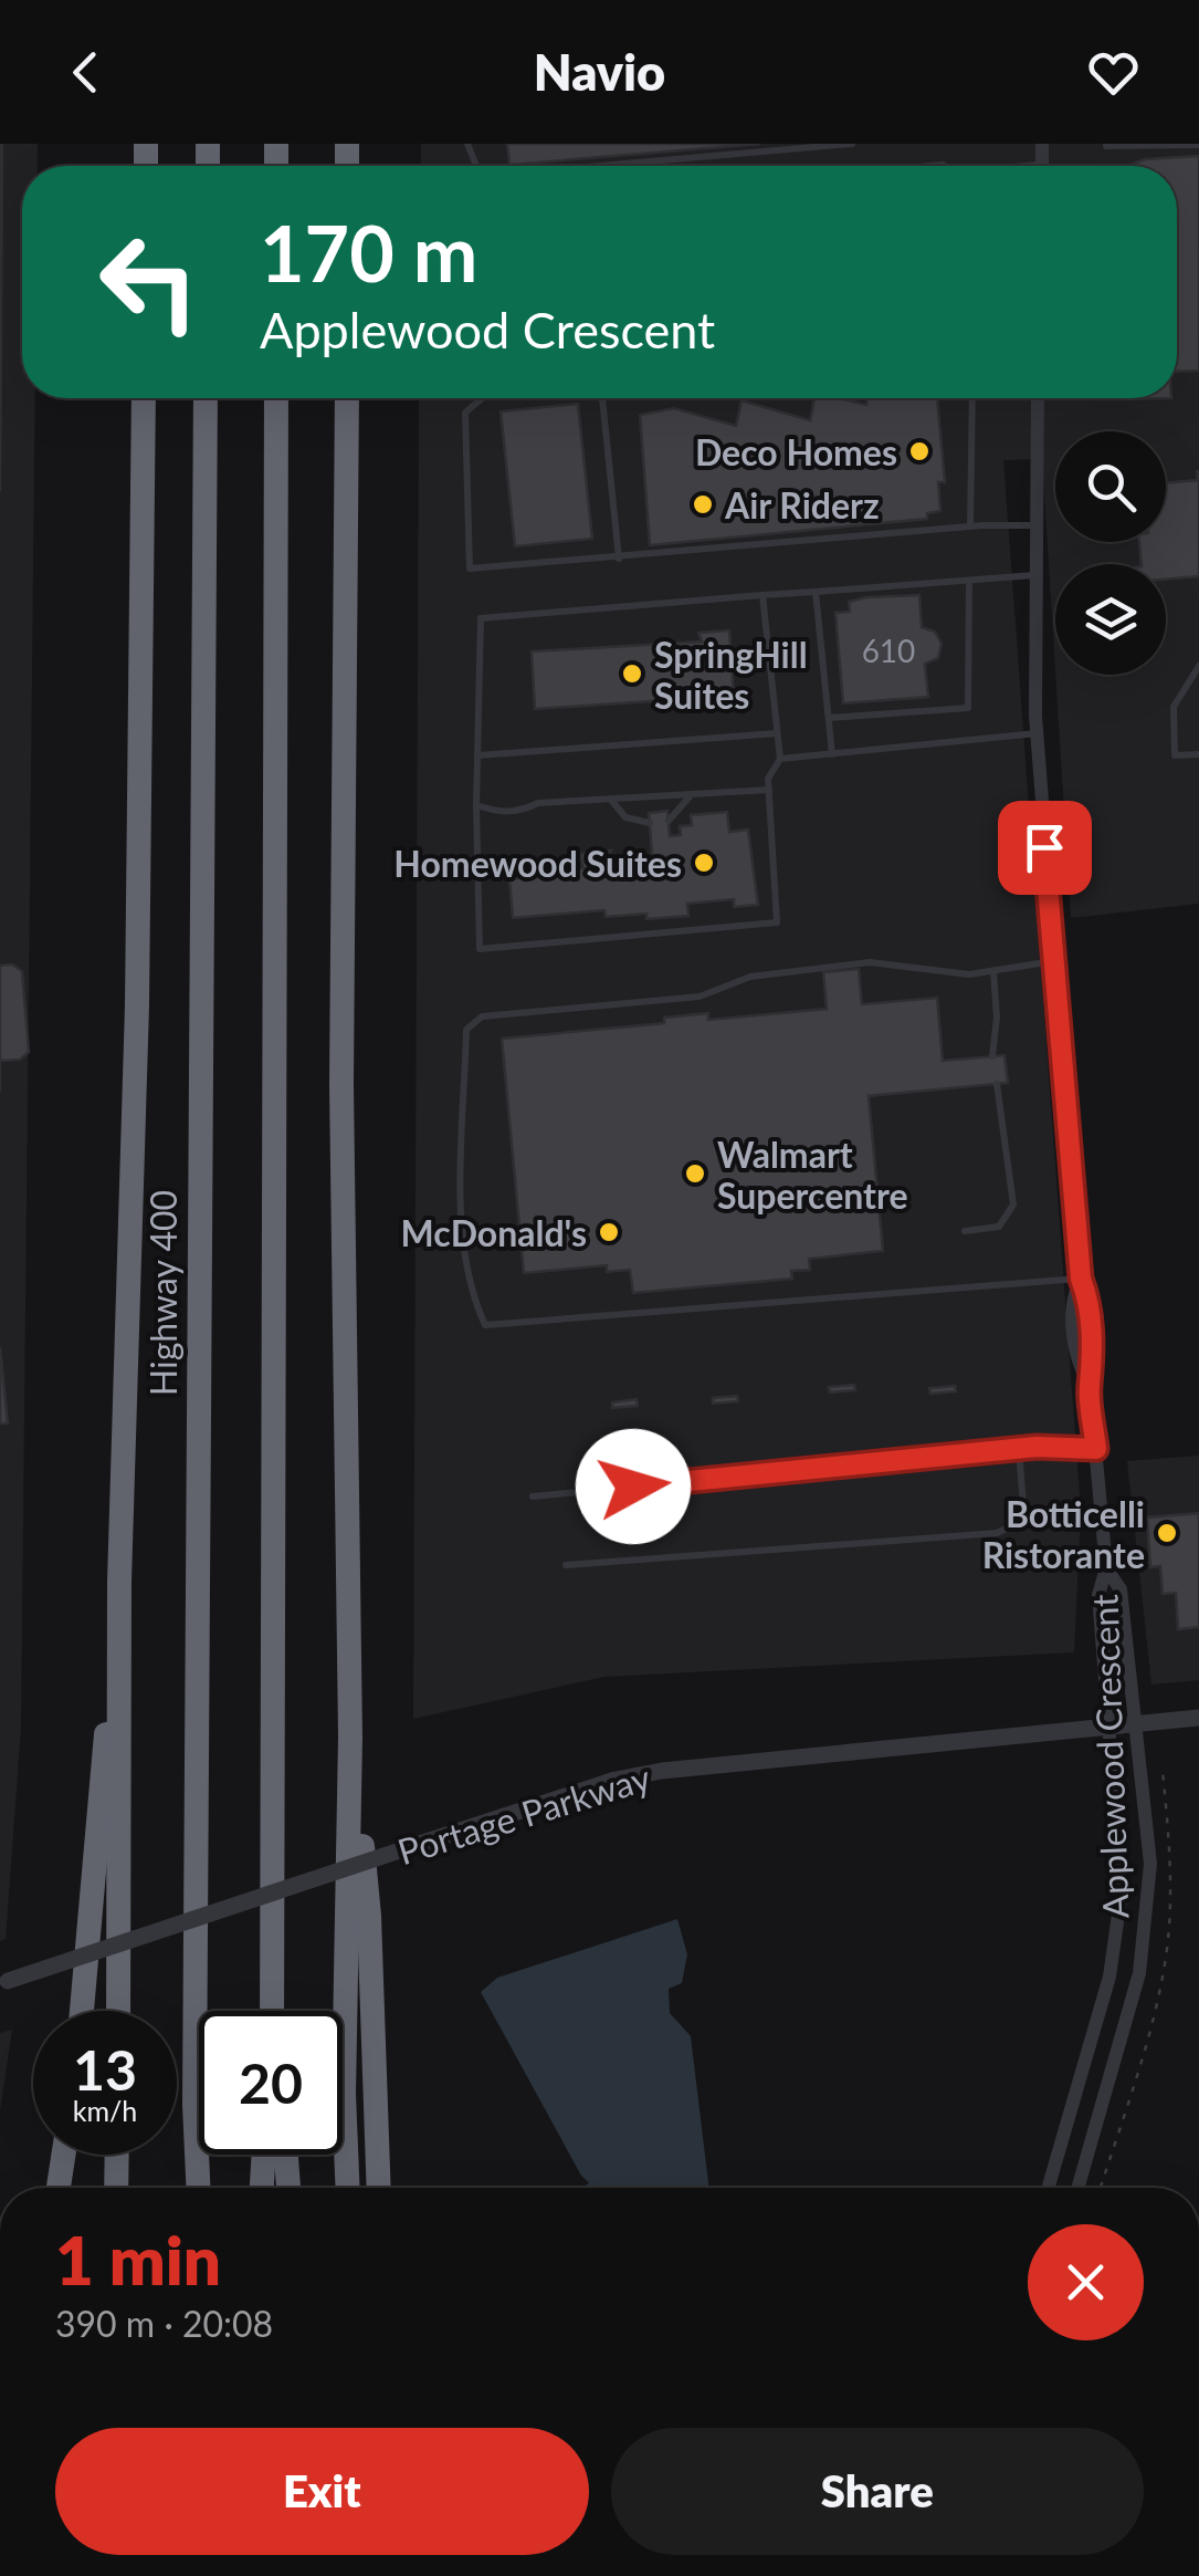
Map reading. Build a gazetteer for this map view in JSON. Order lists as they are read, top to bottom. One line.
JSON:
{"streets":{"highway":["Highway 400"],"street":["Applewood Crescent","Portage Parkway"]},"crossings":[["Applewood Crescent","Portage Parkway"]],"places":["Deco Homes","Air Riderz","SpringHill Suites","Homewood Suites","Walmart Supercentre","McDonald's","Botticelli Ristorante"],"house_numbers":["610"],"page":{"header":"Navio","turn":["170 m","Applewood Crescent"],"speed":"13 km/h","limit":"20","heading":["1 min","390 m · 20:08"],"buttons":["Exit","Share"]}}
